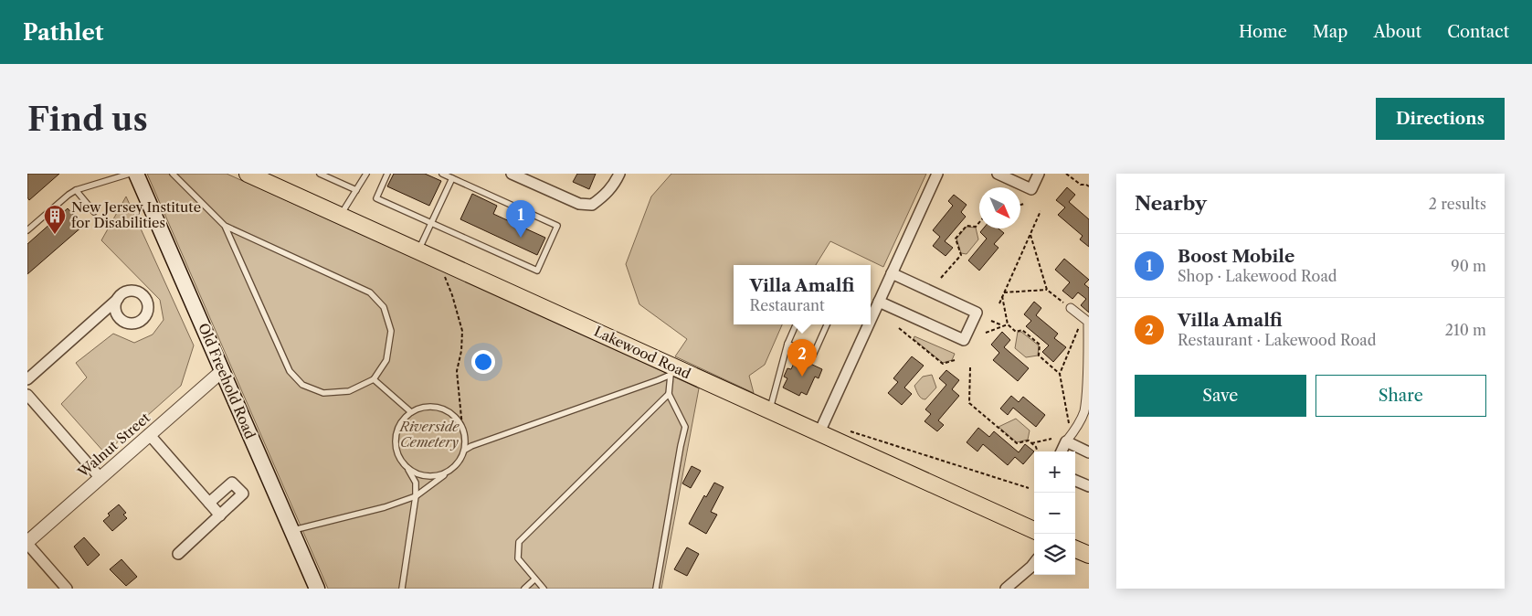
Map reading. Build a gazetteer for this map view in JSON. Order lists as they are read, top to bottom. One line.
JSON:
{"streets":{"main road":["Lakewood Road","Old Freehold Road"],"street":["Walnut Street"]},"crossings":[["Old Freehold Road","Walnut Street"]],"parks":["Riverside Cemetery"],"places":{"building":["New Jersey Institute for Disabilities"]},"north":"bottom right","page":{"header":"Pathlet","nav":["Home","Map","About","Contact"],"buttons":["Directions",["Save","Share"]],"title":"Find us","heading":["Nearby","2 results"],"pins":["1","2"],"list":[{"mark":"1","name":"Boost Mobile","note":"Shop · Lakewood Road","value":"90 m"},{"mark":"2","name":"Villa Amalfi","note":"Restaurant · Lakewood Road","value":"210 m"}],"popup":["Villa Amalfi","Restaurant"],"map_buttons":["+","−"]}}
